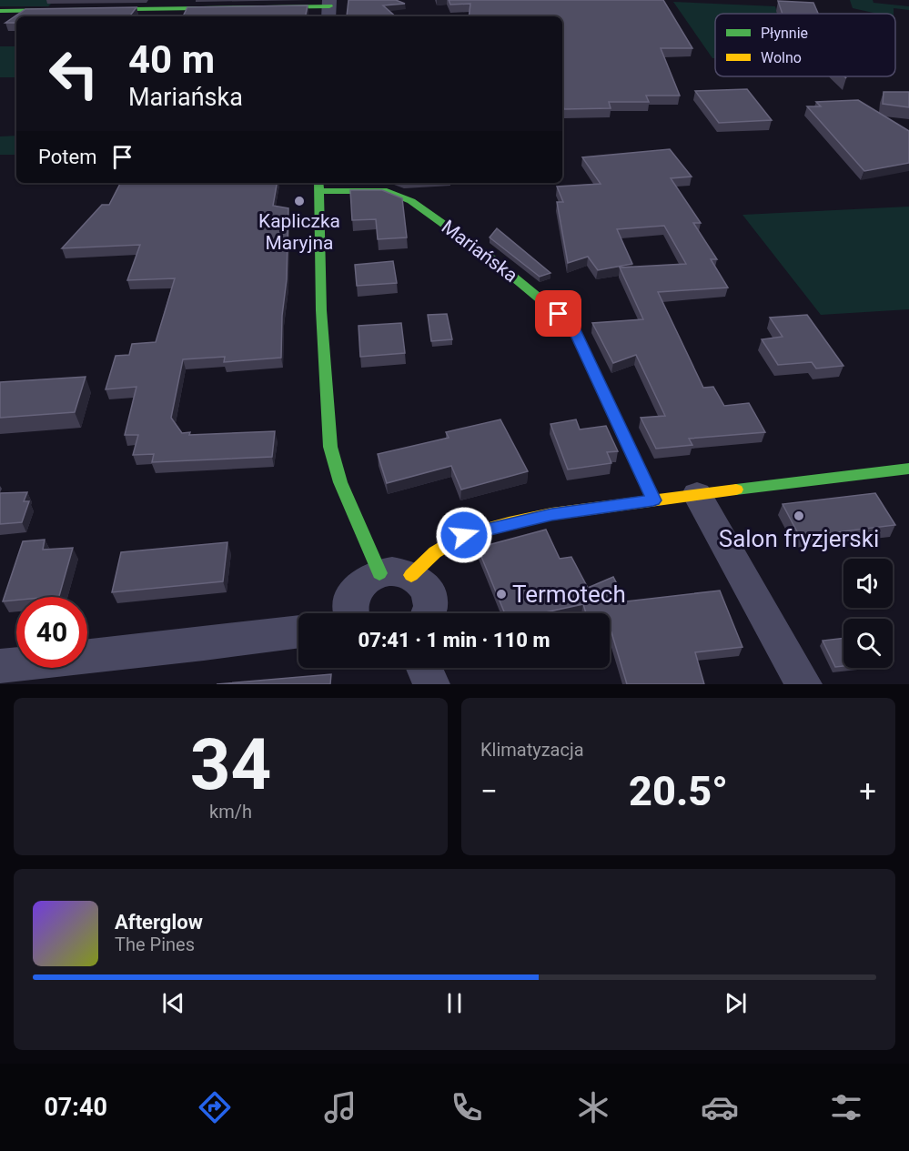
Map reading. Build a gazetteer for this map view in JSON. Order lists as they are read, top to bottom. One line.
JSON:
{"streets":{"street":["Mariańska"]},"places":["Kapliczka Maryjna","Salon fryzjerski","Termotech"],"legend":["Płynnie","Wolno"],"page":{"turn":["40 m","Mariańska"],"then":"Potem","limit":"40","trip":"07:41 · 1 min · 110 m","tile":[["34","km/h"],"Klimatyzacja"],"heat":["−","20.5°","+"],"song":["Afterglow","The Pines"],"tabs":"07:40"}}
